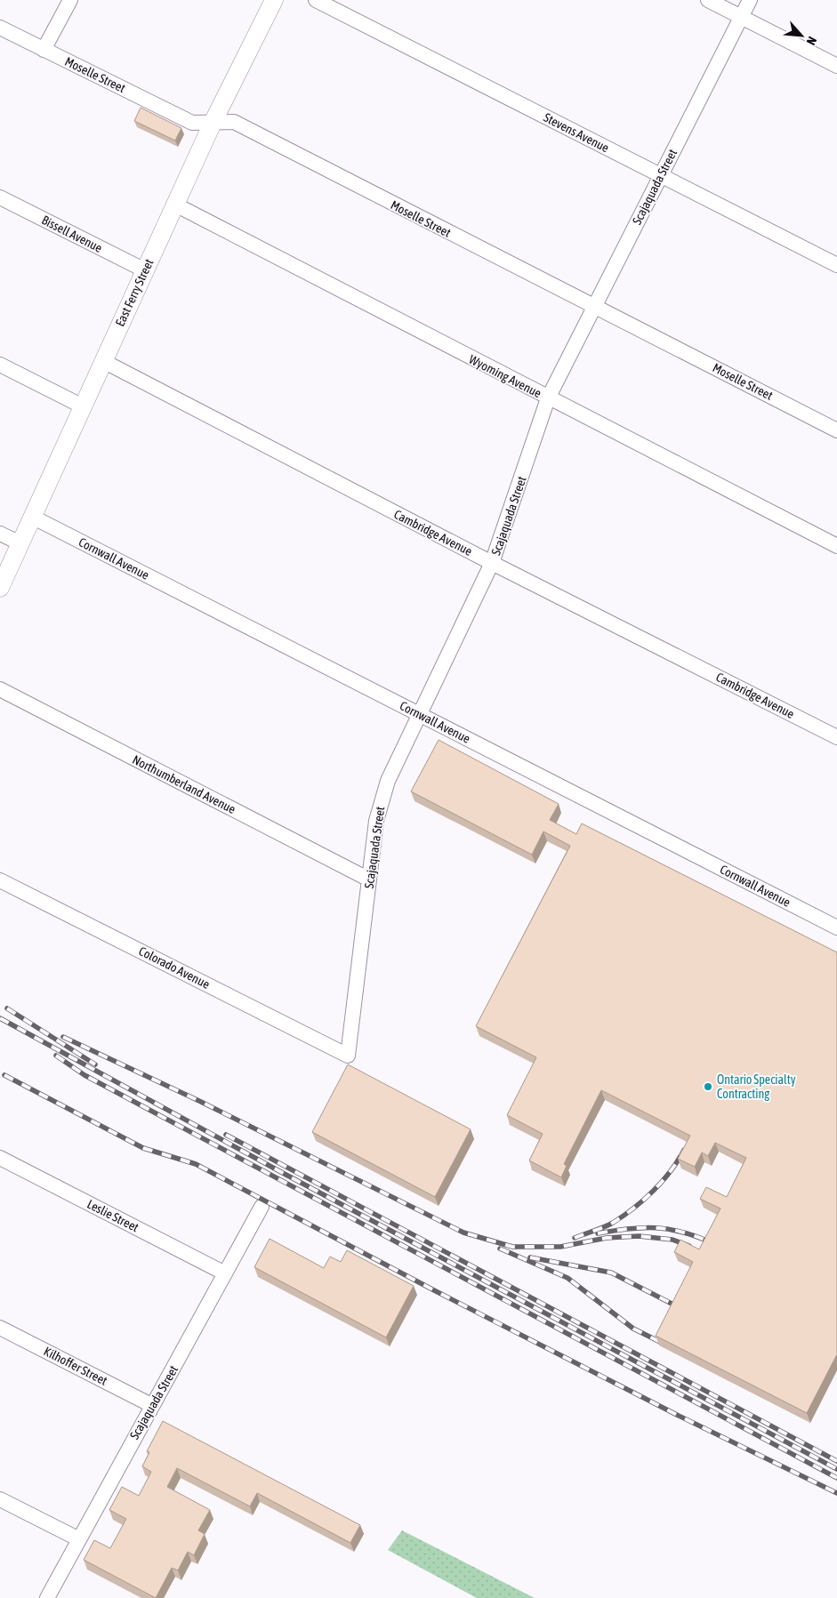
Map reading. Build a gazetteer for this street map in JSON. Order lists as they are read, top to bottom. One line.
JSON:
{"streets":{"street":["Moselle Street","Stevens Avenue","Scajaquada Street","Bissell Avenue","East Ferry Street","Wyoming Avenue","Cambridge Avenue","Cornwall Avenue","Northumberland Avenue","Colorado Avenue","Leslie Street","Kilhoffer Street"]},"crossings":[["Moselle Street","Scajaquada Street"],["Moselle Street","East Ferry Street"],["Stevens Avenue","Scajaquada Street"],["Scajaquada Street","Wyoming Avenue"],["Scajaquada Street","Cambridge Avenue"],["Scajaquada Street","Cornwall Avenue"],["Scajaquada Street","Northumberland Avenue"],["Scajaquada Street","Colorado Avenue"],["Scajaquada Street","Leslie Street"],["Scajaquada Street","Kilhoffer Street"],["Bissell Avenue","East Ferry Street"],["East Ferry Street","Wyoming Avenue"],["East Ferry Street","Cambridge Avenue"],["East Ferry Street","Cornwall Avenue"]],"places":["Ontario Specialty Contracting"],"north":"bottom right"}
